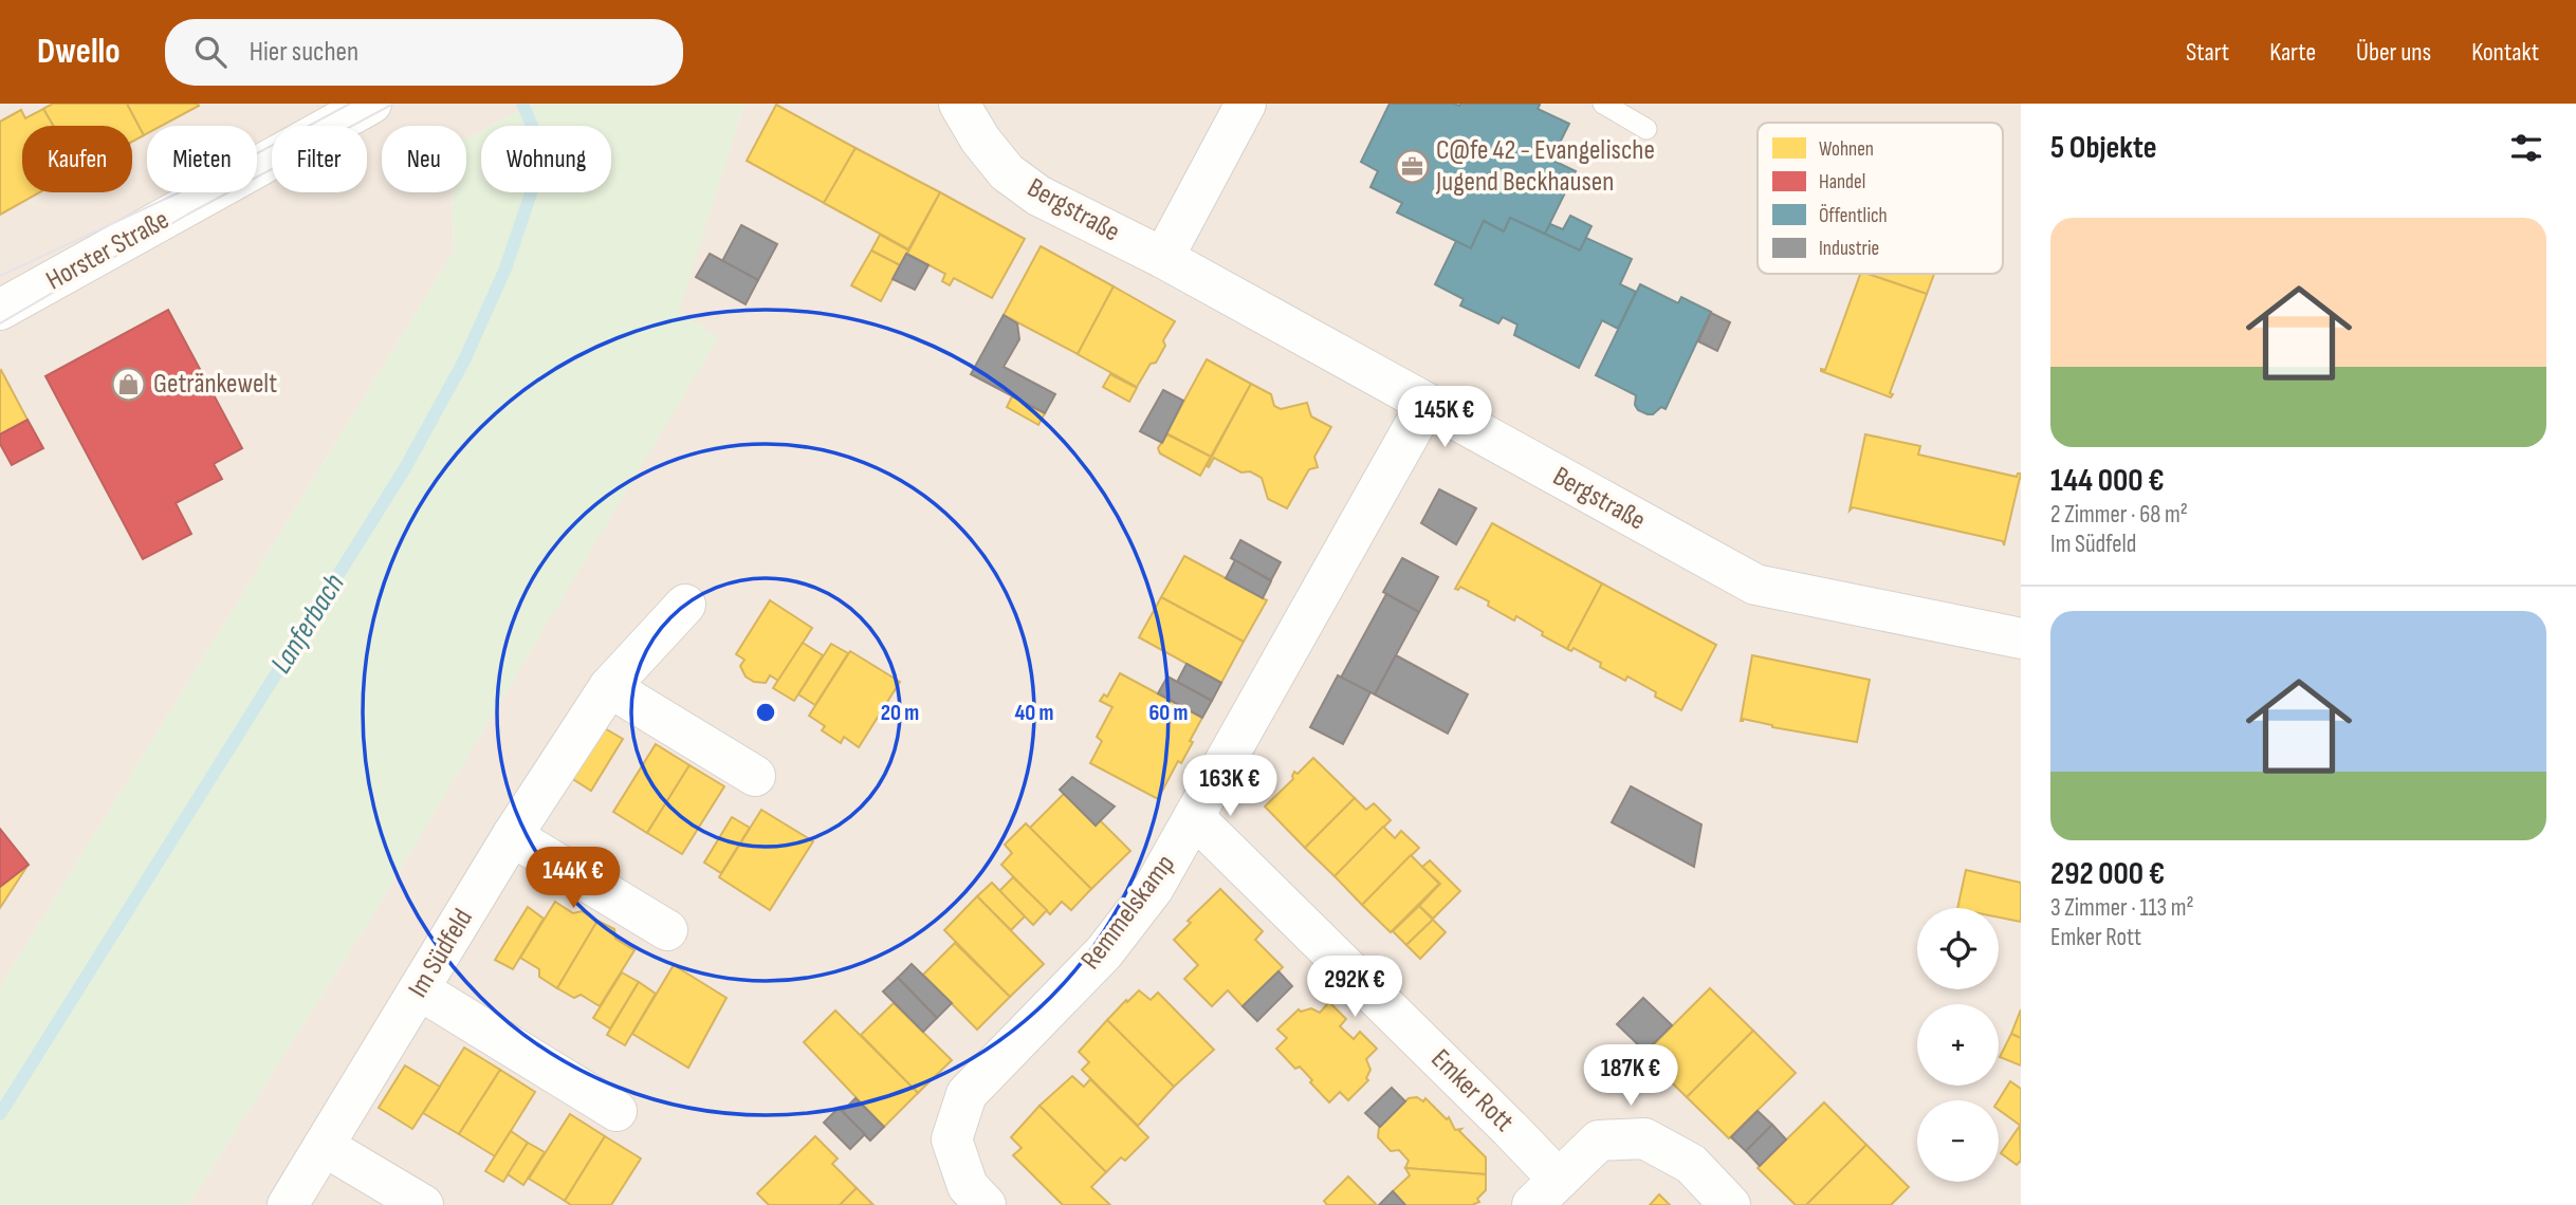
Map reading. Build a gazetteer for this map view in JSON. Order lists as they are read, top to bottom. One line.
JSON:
{"streets":{"street":["Bergstraße","Horster Straße","Remmelskamp","Im Südfeld","Emker Rott"]},"crossings":[["Bergstraße","Remmelskamp"],["Remmelskamp","Emker Rott"]],"water":["Lanferbach"],"places":{"office":["C@fe 42 - Evangelische Jugend Beckhausen"],"shop":["Getränkewelt"]},"legend":["Wohnen","Handel","Öffentlich","Industrie"],"page":{"header":"Dwello","search":"Hier suchen","nav":["Start","Karte","Über uns","Kontakt"],"heading":"5 Objekte","chip":["Kaufen","Mieten","Filter","Neu","Wohnung"],"list":[{"name":"144 000 €","note":"2 Zimmer · 68 m² · Im Südfeld"},{"name":"292 000 €","note":"3 Zimmer · 113 m² · Emker Rott"}],"price":["145K €","163K €","144K €","292K €","187K €"],"map_buttons":["+","−"]},"rings":["20 m","40 m","60 m"]}
